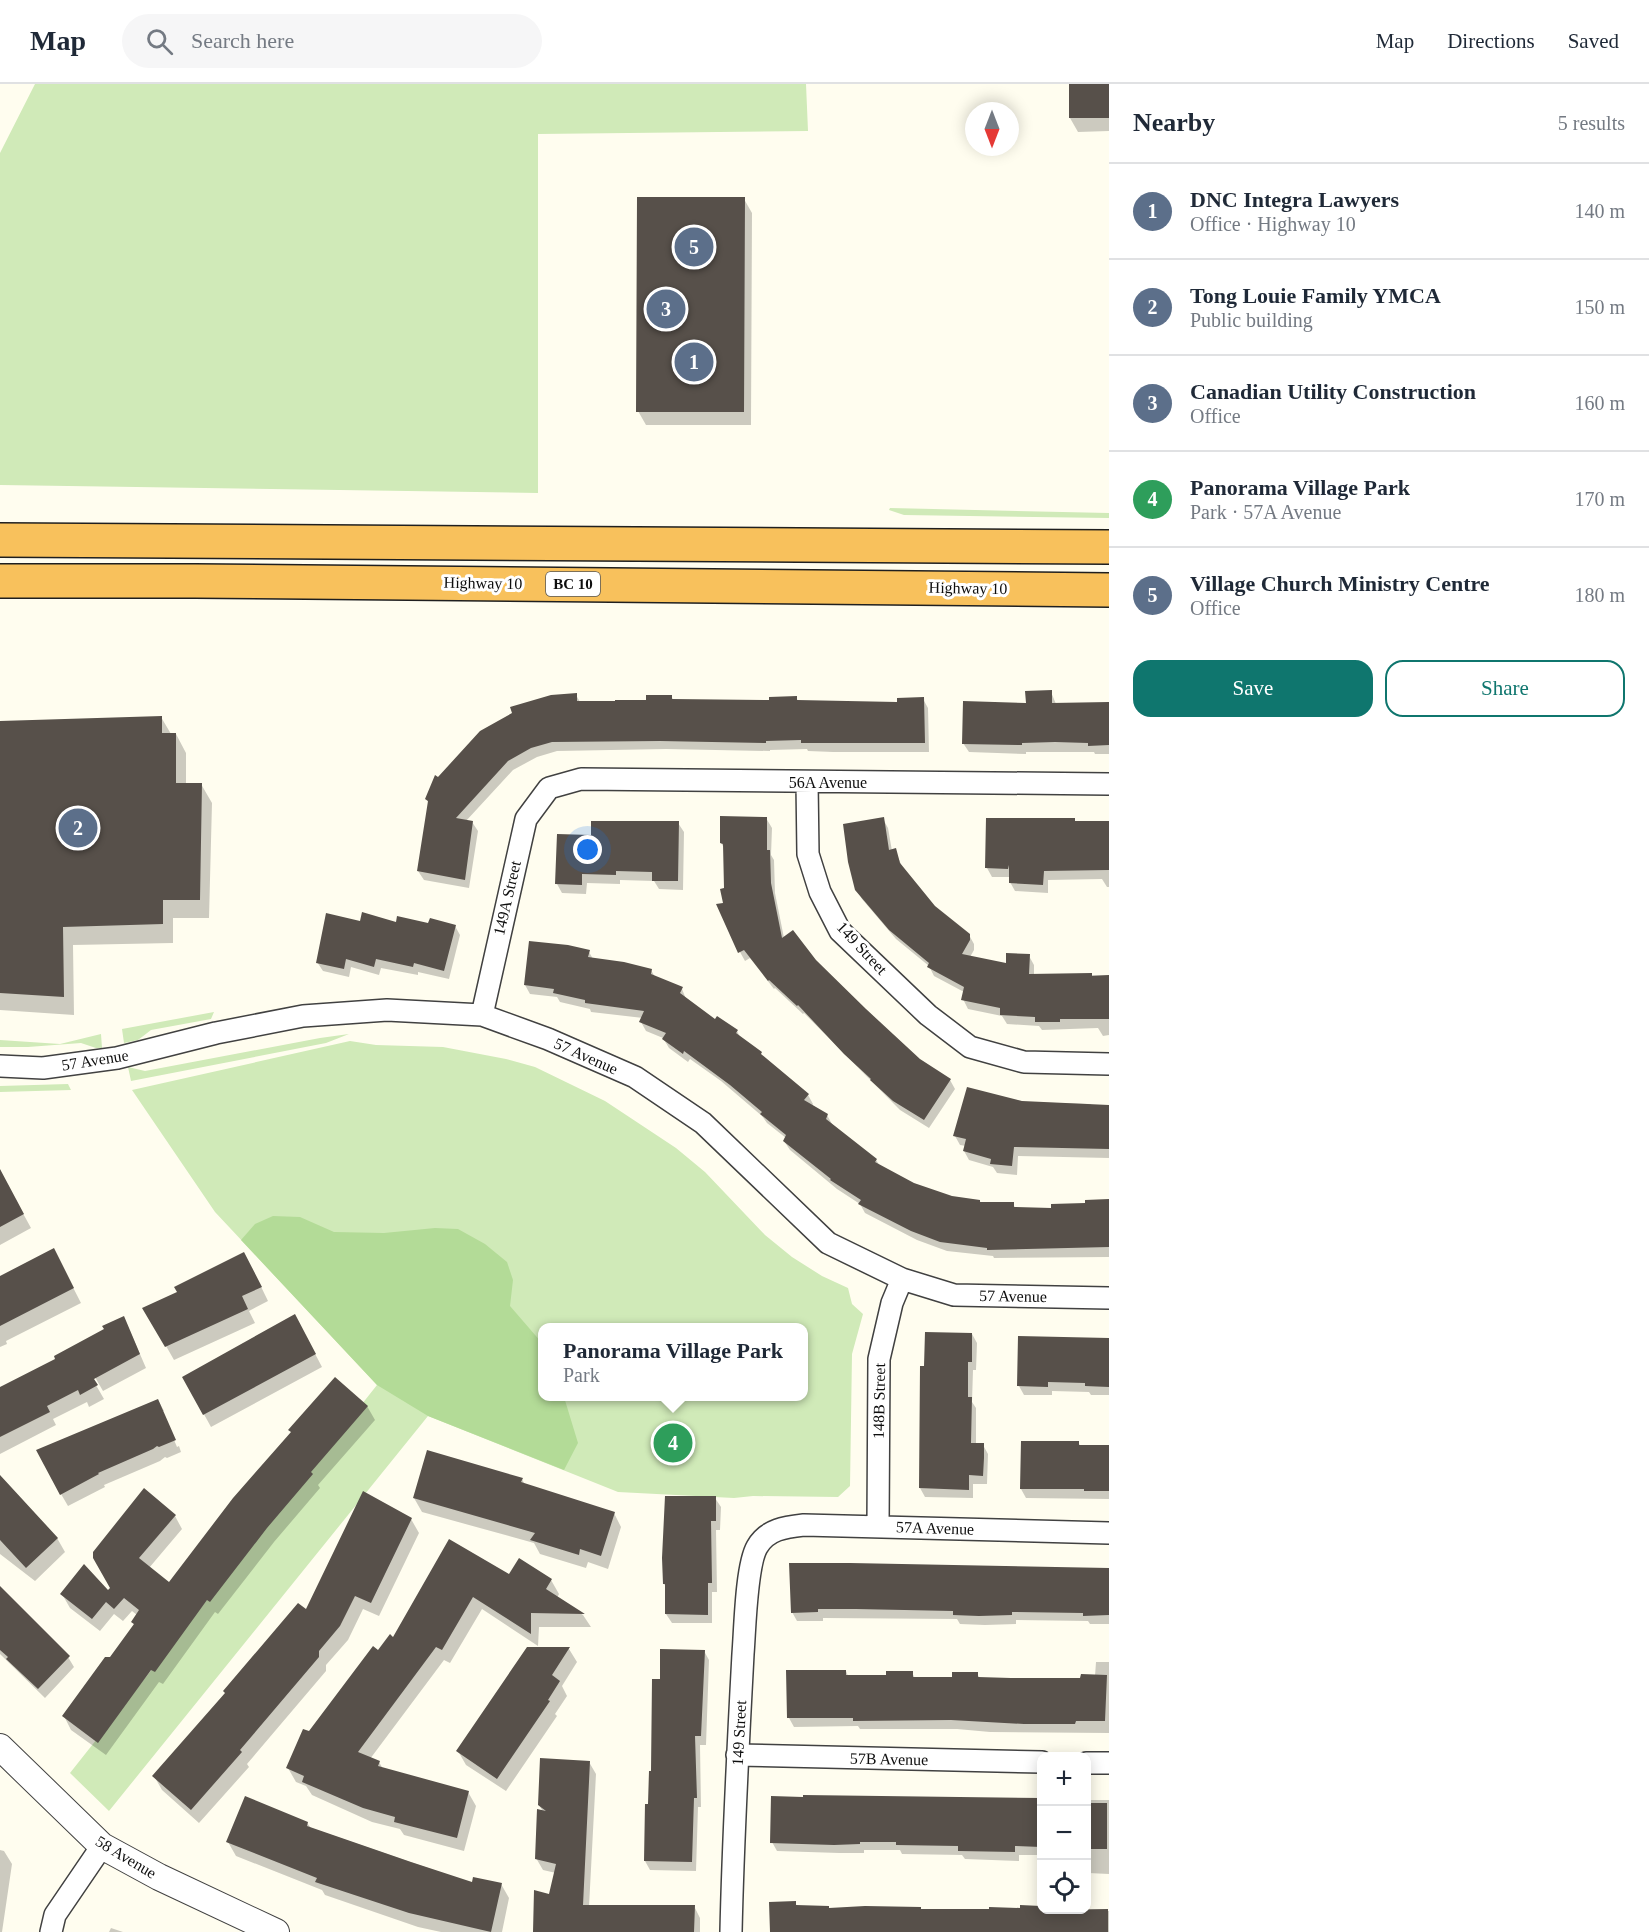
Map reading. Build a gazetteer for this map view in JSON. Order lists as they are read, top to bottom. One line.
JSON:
{"streets":{"highway":["Highway 10","BC 10"],"street":["56A Avenue","149A Street","149 Street","57 Avenue","148B Street","57A Avenue","57B Avenue","58 Avenue"]},"crossings":[["56A Avenue","149A Street"],["56A Avenue","149 Street"],["149A Street","57 Avenue"],["149 Street","57A Avenue"],["149 Street","57B Avenue"],["57 Avenue","148B Street"],["148B Street","57A Avenue"]],"north":"bottom","page":{"header":"Map","search":"Search here","nav":["Map","Directions","Saved"],"heading":["Nearby","5 results"],"list":[{"mark":"1","name":"DNC Integra Lawyers","note":"Office · Highway 10","value":"140 m"},{"mark":"2","name":"Tong Louie Family YMCA","note":"Public building","value":"150 m"},{"mark":"3","name":"Canadian Utility Construction","note":"Office","value":"160 m"},{"mark":"4","name":"Panorama Village Park","note":"Park · 57A Avenue","value":"170 m"},{"mark":"5","name":"Village Church Ministry Centre","note":"Office","value":"180 m"}],"pins":["5","3","1","2","4"],"buttons":["Save","Share"],"popup":["Panorama Village Park","Park"],"map_buttons":["+","−"]}}
